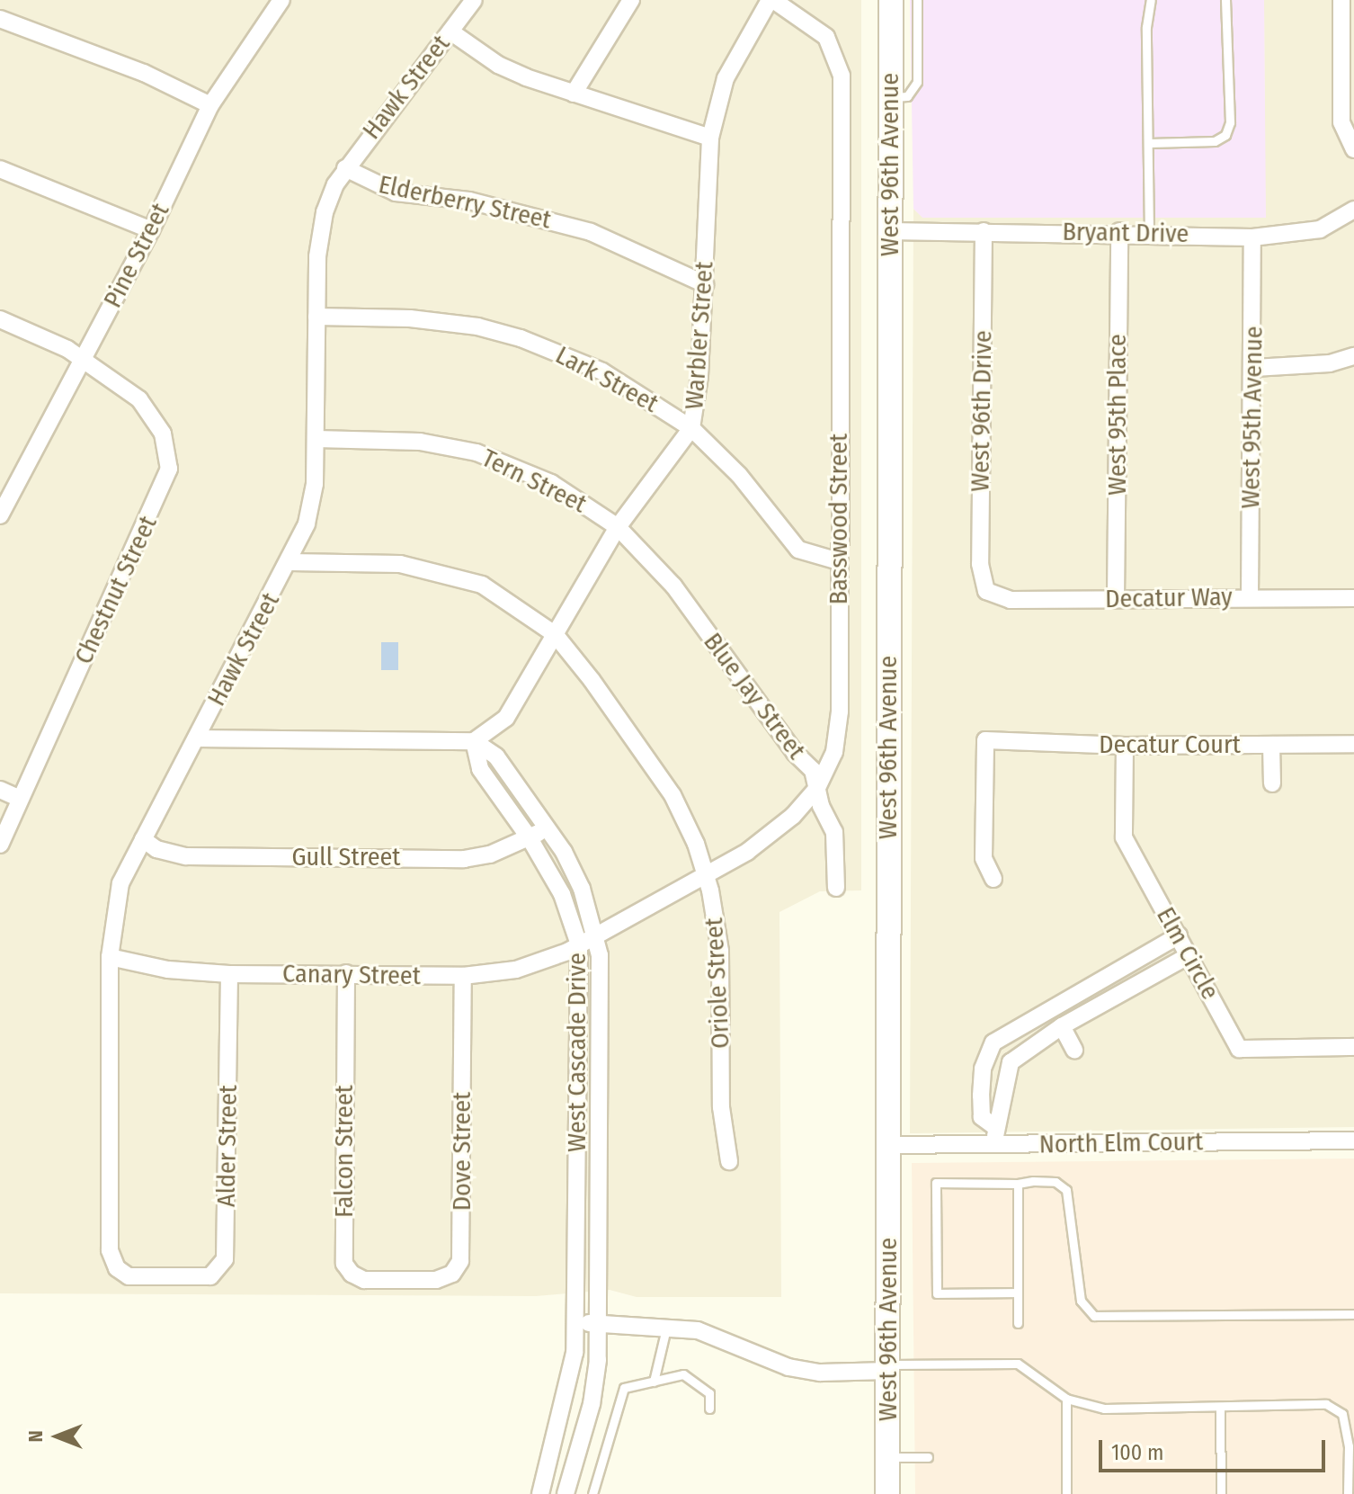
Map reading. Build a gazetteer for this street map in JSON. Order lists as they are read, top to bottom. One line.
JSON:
{"streets":{"street":["Hawk Street","West 96th Avenue","Elderberry Street","Bryant Drive","Pine Street","Warbler Street","Lark Street","West 96th Drive","West 95th Place","West 95th Avenue","Tern Street","Basswood Street","Chestnut Street","Decatur Way","Blue Jay Street","Decatur Court","Gull Street","Elm Circle","Canary Street","Oriole Street","West Cascade Drive","North Elm Court","Alder Street","Falcon Street","Dove Street"]},"crossings":[["Hawk Street","Elderberry Street"],["Hawk Street","Lark Street"],["Hawk Street","Tern Street"],["Hawk Street","Gull Street"],["Hawk Street","Canary Street"],["Hawk Street","Oriole Street"],["Hawk Street","Alder Street"],["West 96th Avenue","Bryant Drive"],["West 96th Avenue","North Elm Court"],["Elderberry Street","Warbler Street"],["Bryant Drive","West 96th Drive"],["Bryant Drive","West 95th Place"],["Bryant Drive","West 95th Avenue"],["Pine Street","Chestnut Street"],["Warbler Street","Lark Street"],["Warbler Street","Tern Street"],["Warbler Street","Basswood Street"],["Warbler Street","Blue Jay Street"],["Warbler Street","Oriole Street"],["Warbler Street","West Cascade Drive"],["Lark Street","Basswood Street"],["West 96th Drive","Decatur Way"],["West 95th Place","Decatur Way"],["West 95th Avenue","Decatur Way"],["Tern Street","Blue Jay Street"],["Basswood Street","Blue Jay Street"],["Basswood Street","Canary Street"],["Basswood Street","Oriole Street"],["Basswood Street","West Cascade Drive"],["Decatur Court","Elm Circle"],["Gull Street","West Cascade Drive"],["Canary Street","West Cascade Drive"],["Canary Street","Alder Street"],["Canary Street","Falcon Street"],["Canary Street","Dove Street"],["Falcon Street","Dove Street"]],"scale_bar":"100 m","north":"left"}
